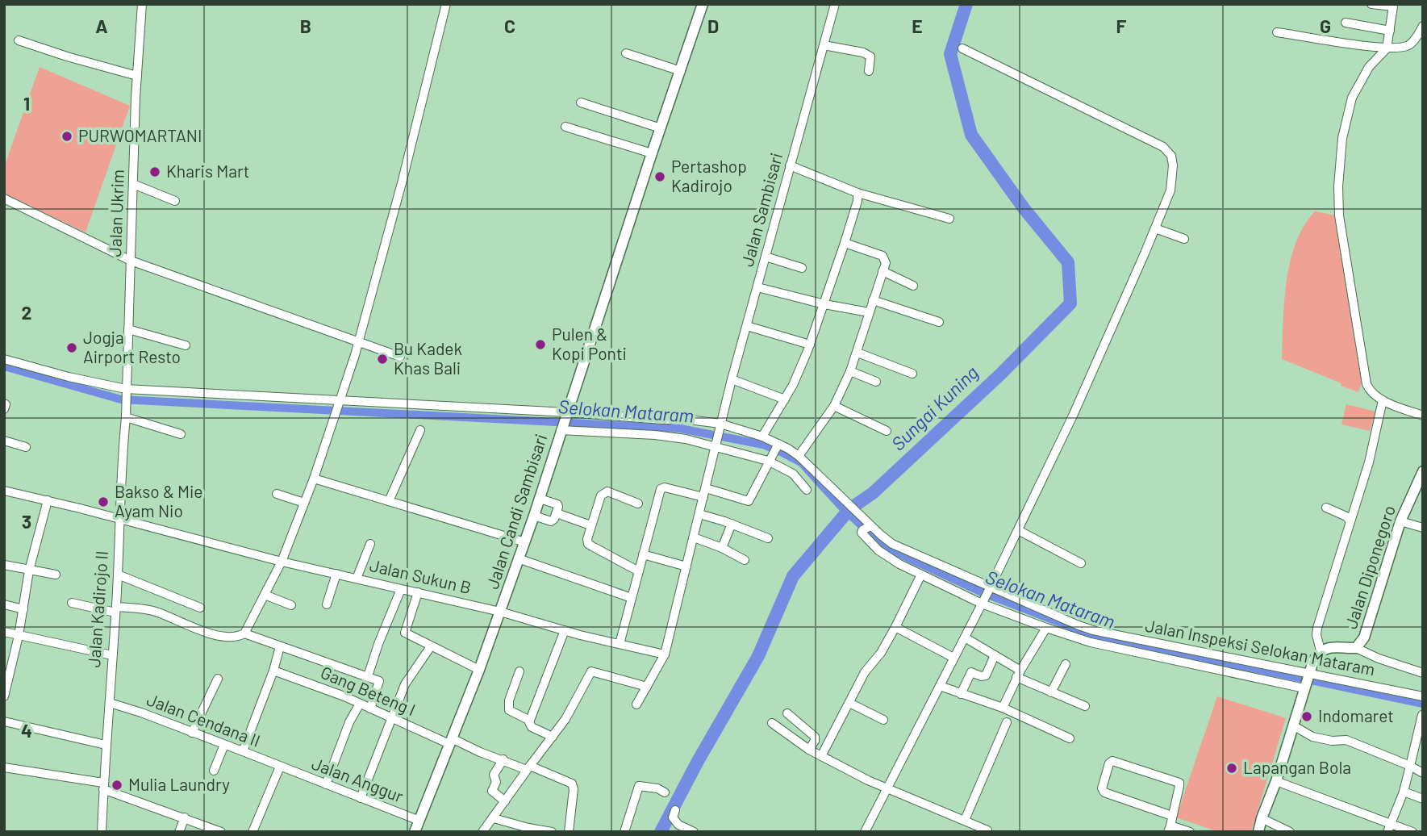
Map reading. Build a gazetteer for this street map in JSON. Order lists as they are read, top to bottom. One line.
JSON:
{"streets":{"street":["Jalan Sambisari","Jalan Ukrim","Jalan Candi Sambisari","Jalan Diponegoro","Jalan Sukun B","Jalan Kadirojo II","Jalan Inspeksi Selokan Mataram","Gang Beteng I","Jalan Cendana II","Jalan Anggur"]},"crossings":[["Jalan Sambisari","Jalan Inspeksi Selokan Mataram"],["Jalan Ukrim","Jalan Kadirojo II"],["Jalan Ukrim","Jalan Inspeksi Selokan Mataram"],["Jalan Candi Sambisari","Jalan Sukun B"],["Jalan Candi Sambisari","Jalan Inspeksi Selokan Mataram"],["Jalan Candi Sambisari","Gang Beteng I"],["Jalan Candi Sambisari","Jalan Anggur"],["Jalan Sukun B","Jalan Kadirojo II"],["Jalan Kadirojo II","Jalan Inspeksi Selokan Mataram"],["Jalan Kadirojo II","Jalan Cendana II"],["Jalan Cendana II","Jalan Anggur"]],"water":["Sungai Kuning","Selokan Mataram"],"places":["PURWOMARTANI","Kharis Mart","Pertashop Kadirojo","Pulen & Kopi Ponti","Jogja Airport Resto","Bu Kadek Khas Bali","Bakso & Mie Ayam Nio","Indomaret","Lapangan Bola","Mulia Laundry"],"grid":{"columns":["A","B","C","D","E","F","G"],"rows":["1","2","3","4"]}}
